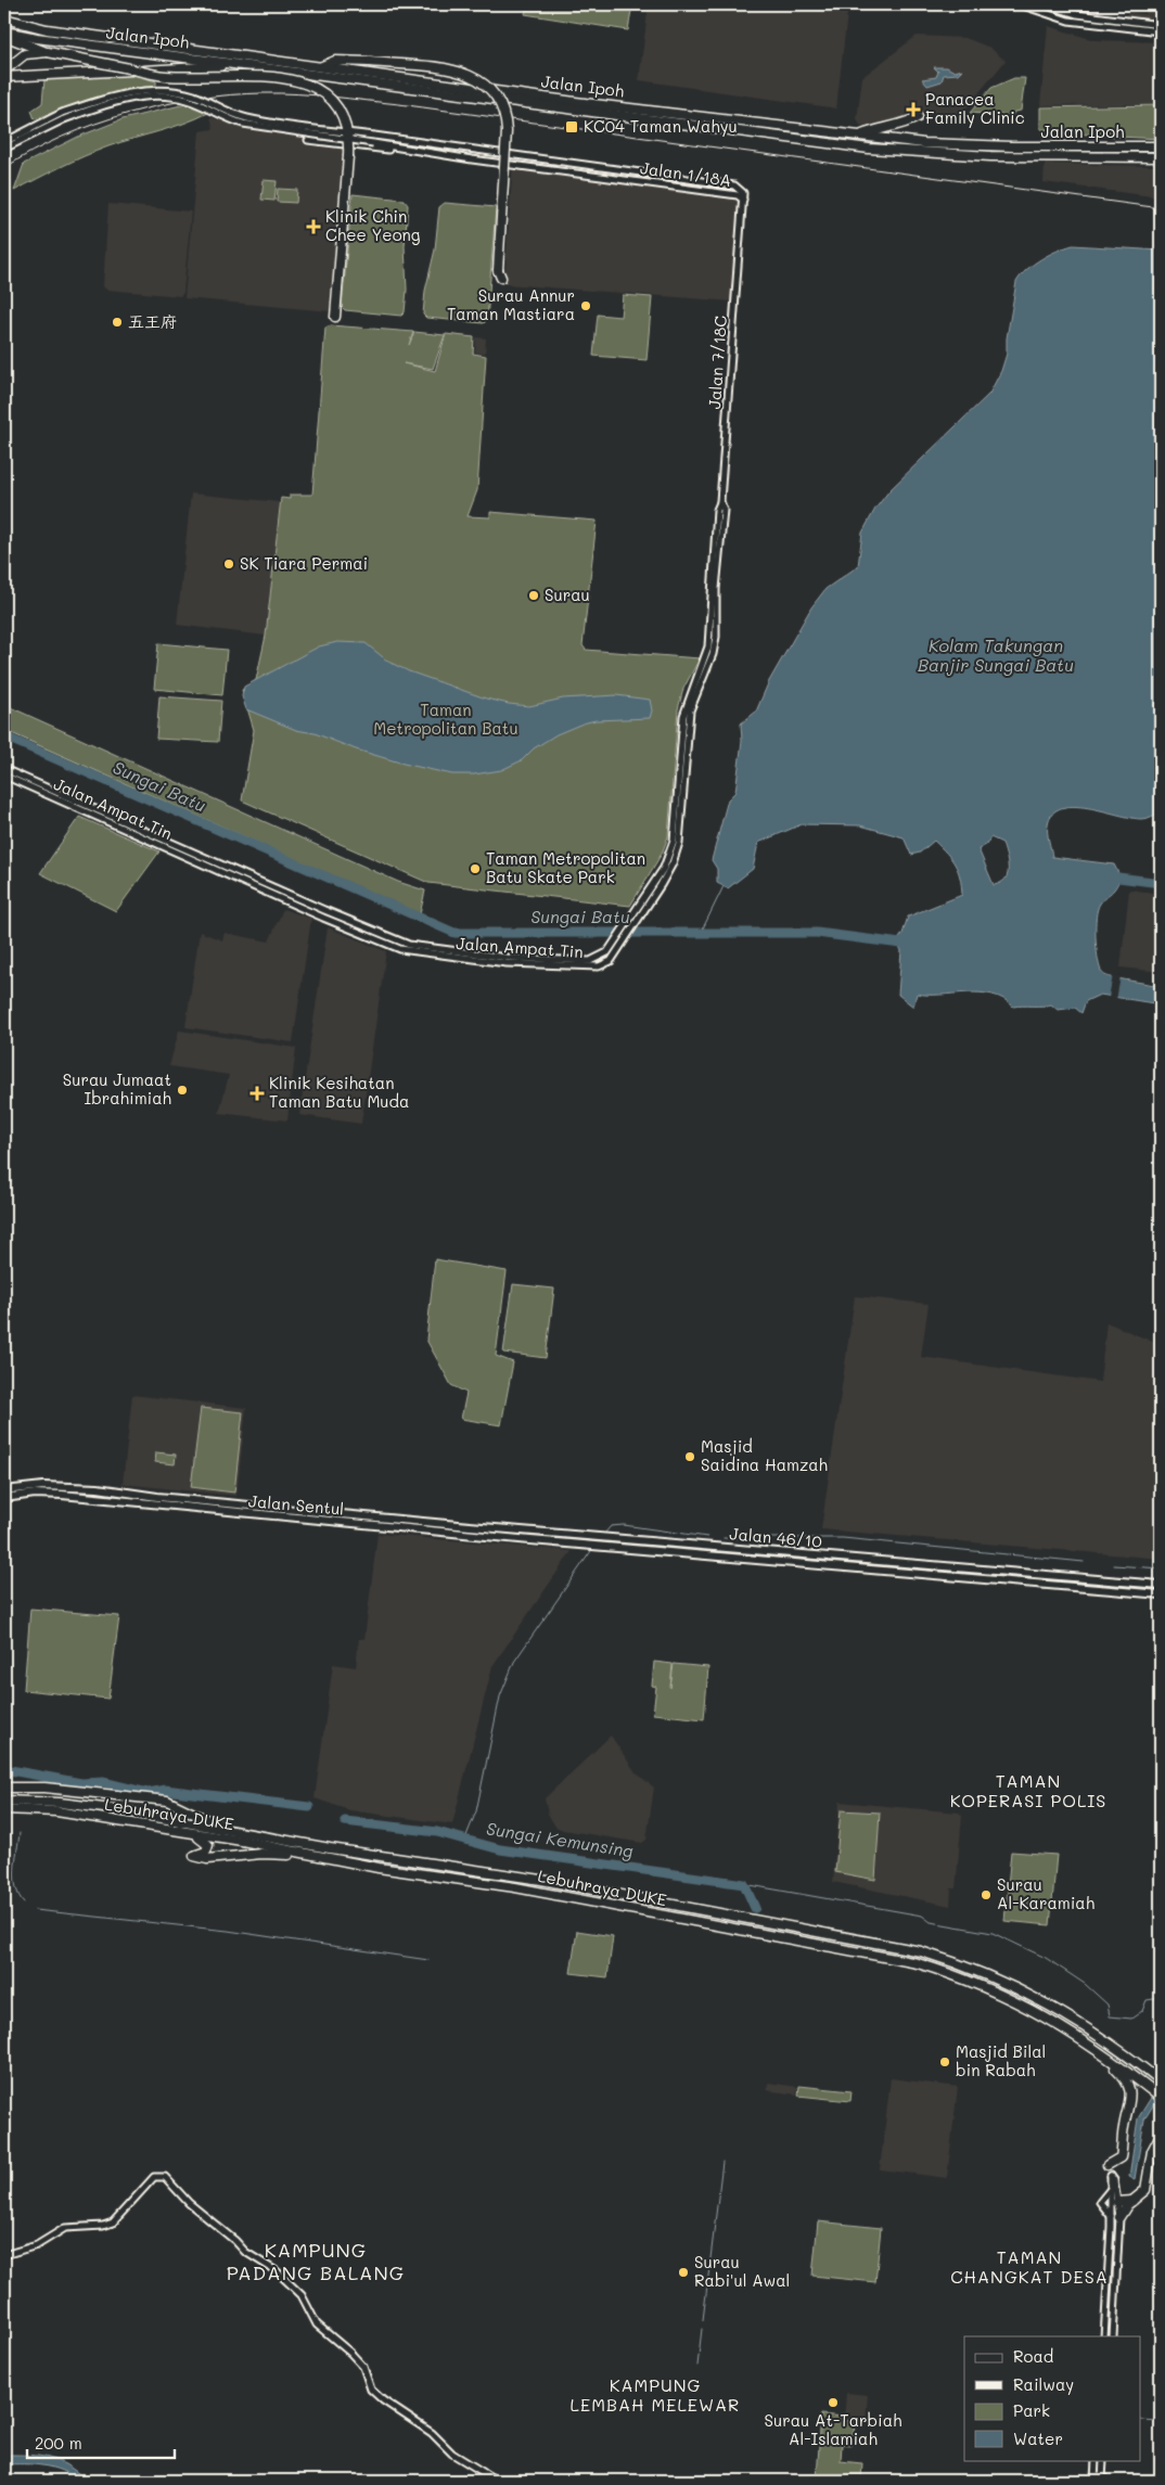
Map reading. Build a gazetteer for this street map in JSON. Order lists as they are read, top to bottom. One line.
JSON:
{"streets":{"highway":["Jalan Ipoh","Lebuhraya DUKE"],"main road":["Jalan Sentul","Jalan 46/10"],"street":["Jalan 1/18A","Jalan 7/18C","Jalan Ampat Tin"]},"crossings":[["Jalan 1/18A","Jalan 7/18C"],["Jalan 7/18C","Jalan Ampat Tin"],["Jalan Sentul","Jalan 46/10"]],"districts":["TAMAN KOPERASI POLIS","KAMPUNG PADANG BALANG","TAMAN CHANGKAT DESA","KAMPUNG LEMBAH MELEWAR"],"water":["Kolam Takungan Banjir Sungai Batu","Sungai Batu","Sungai Kemunsing"],"parks":["Taman Metropolitan Batu"],"places":{"health":["Panacea Family Clinic","Klinik Chin Chee Yeong","Klinik Kesihatan Taman Batu Muda"],"transit":["KC04 Taman Wahyu"],"other":["Surau Annur Taman Mastiara","五王府","SK Tiara Permai","Surau","Taman Metropolitan Batu Skate Park","Surau Jumaat Ibrahimiah","Masjid Saidina Hamzah","Surau Al-Karamiah","Masjid Bilal bin Rabah","Surau Rabi'ul Awal","Surau At-Tarbiah Al-Islamiah"]},"legend":["Road","Railway","Park","Water"],"scale_bar":"200 m"}
